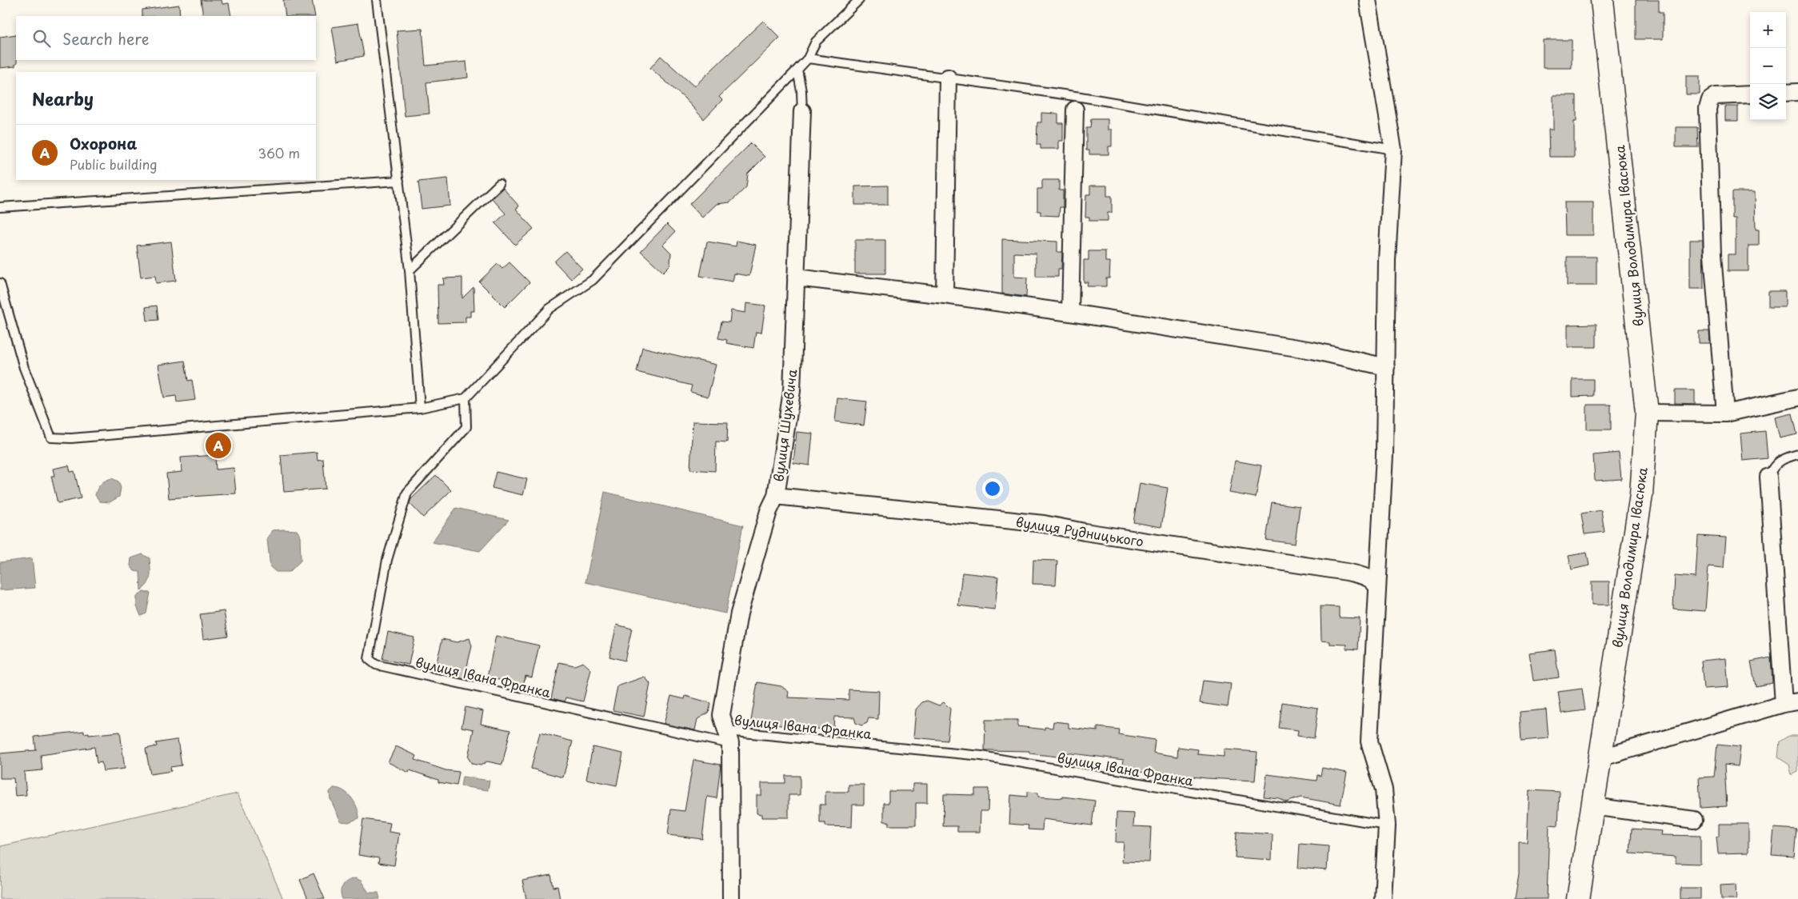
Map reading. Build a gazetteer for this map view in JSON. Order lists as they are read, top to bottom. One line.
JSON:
{"streets":{"street":["вулиця Володимира Івасюка","вулиця Шухевича","вулиця Рудницького"],"lane":["вулиця Івана Франка"]},"crossings":[["вулиця Шухевича","вулиця Рудницького"],["вулиця Шухевича","вулиця Івана Франка"]],"page":{"map_buttons":["+","−"],"search":"Search here","heading":"Nearby","list":[{"mark":"A","name":"Охорона","note":"Public building","value":"360 m"}],"pins":"A"}}
